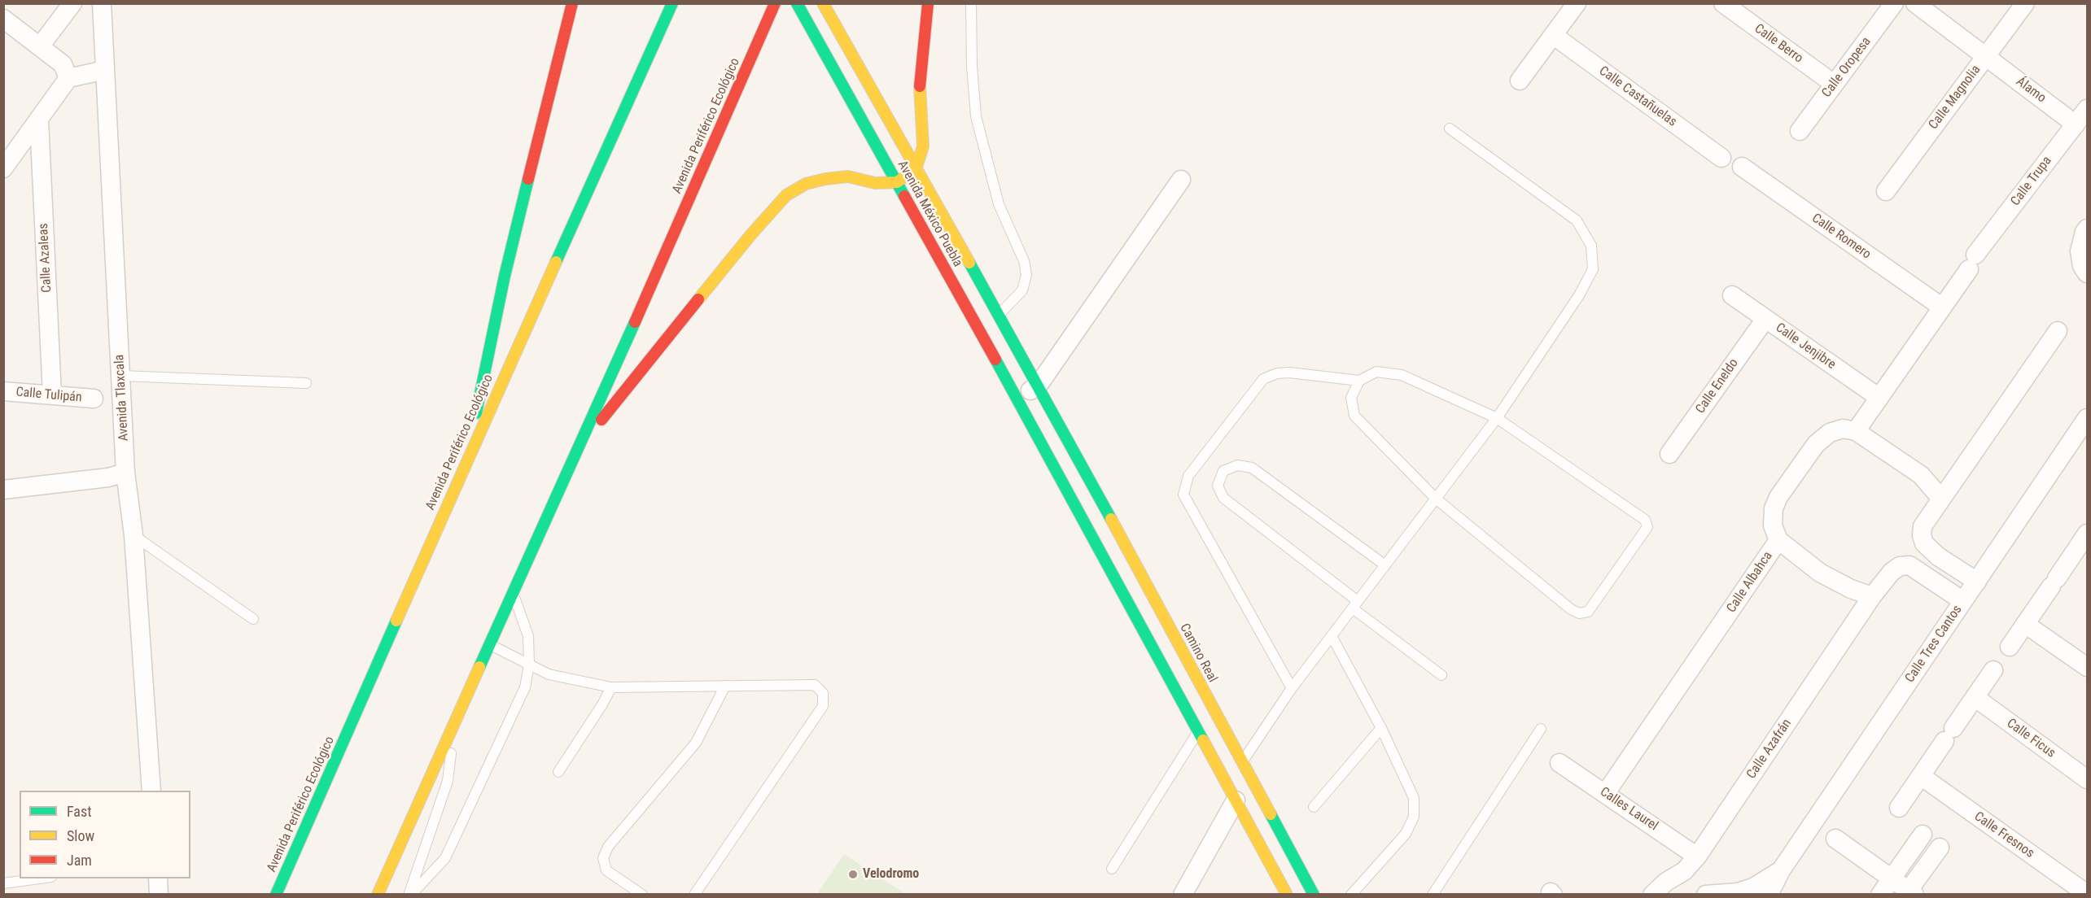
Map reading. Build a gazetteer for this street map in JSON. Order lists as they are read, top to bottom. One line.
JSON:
{"streets":{"main road":["Avenida Periférico Ecológico","Avenida México Puebla","Camino Real"],"street":["Calle Berro","Calle Oropesa","Álamo","Calle Castañuelas","Calle Magnolia","Calle Trupa","Calle Romero","Calle Azaleas","Calle Jenjibre","Calle Eneldo","Calle Tulipán","Avenida Tlaxcala","Calle Albahca","Calle Tres Cantos","Calle Ficus","Calle Azafrán","Calles Laurel","Calle Fresnos"]},"crossings":[["Calle Berro","Calle Oropesa"],["Álamo","Calle Magnolia"],["Álamo","Calle Trupa"],["Calle Trupa","Calle Romero"],["Avenida México Puebla","Camino Real"],["Calle Azaleas","Calle Tulipán"],["Calle Jenjibre","Calle Eneldo"],["Calle Albahca","Calles Laurel"],["Calle Tres Cantos","Calle Azafrán"],["Calle Azafrán","Calles Laurel"]],"places":["Velodromo"],"legend":["Fast","Slow","Jam"]}
